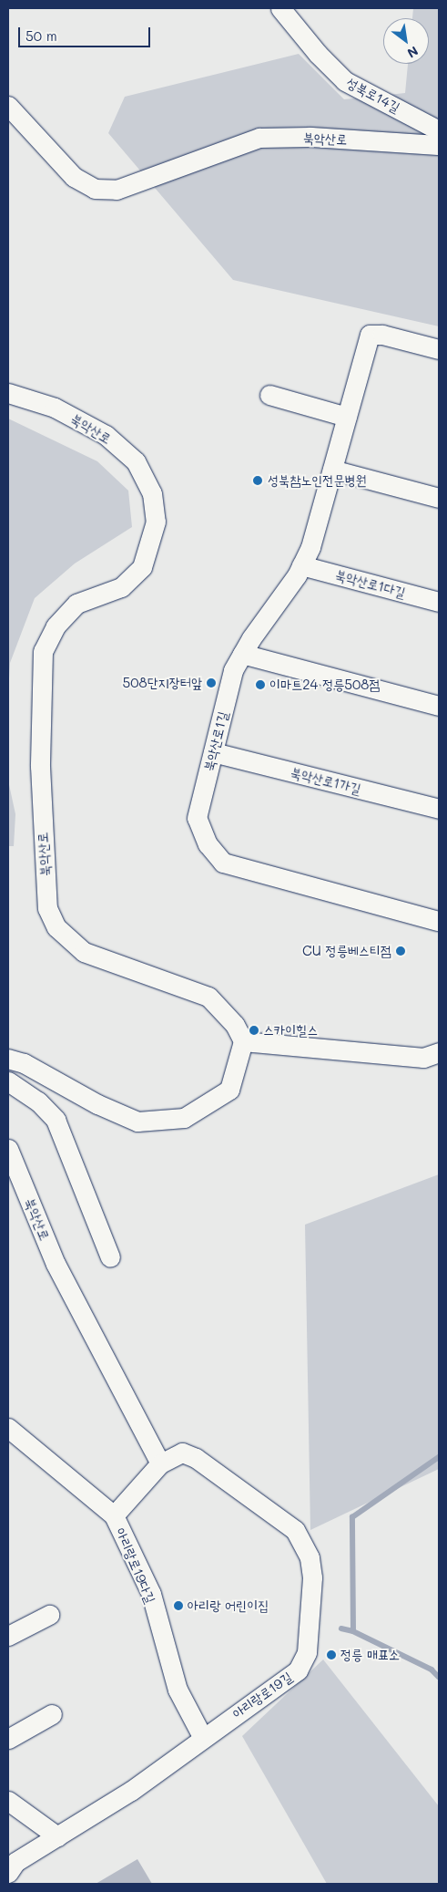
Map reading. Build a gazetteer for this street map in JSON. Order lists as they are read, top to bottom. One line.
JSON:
{"streets":{"street":["성북로14길","북악산로","북악산로1다길","북악산로1길","북악산로1가길","아리랑로19다길","아리랑로19길"]},"crossings":[["북악산로","아리랑로19길"],["북악산로1다길","북악산로1길"],["북악산로1길","북악산로1가길"],["아리랑로19다길","아리랑로19길"]],"places":["성북참노인전문병원","508단지장터앞","이마트24 정릉508점","CU 정릉베스티점","스카이힐스","아리랑 어린이집","정릉 매표소"],"scale_bar":"50 m","north":"bottom right"}
